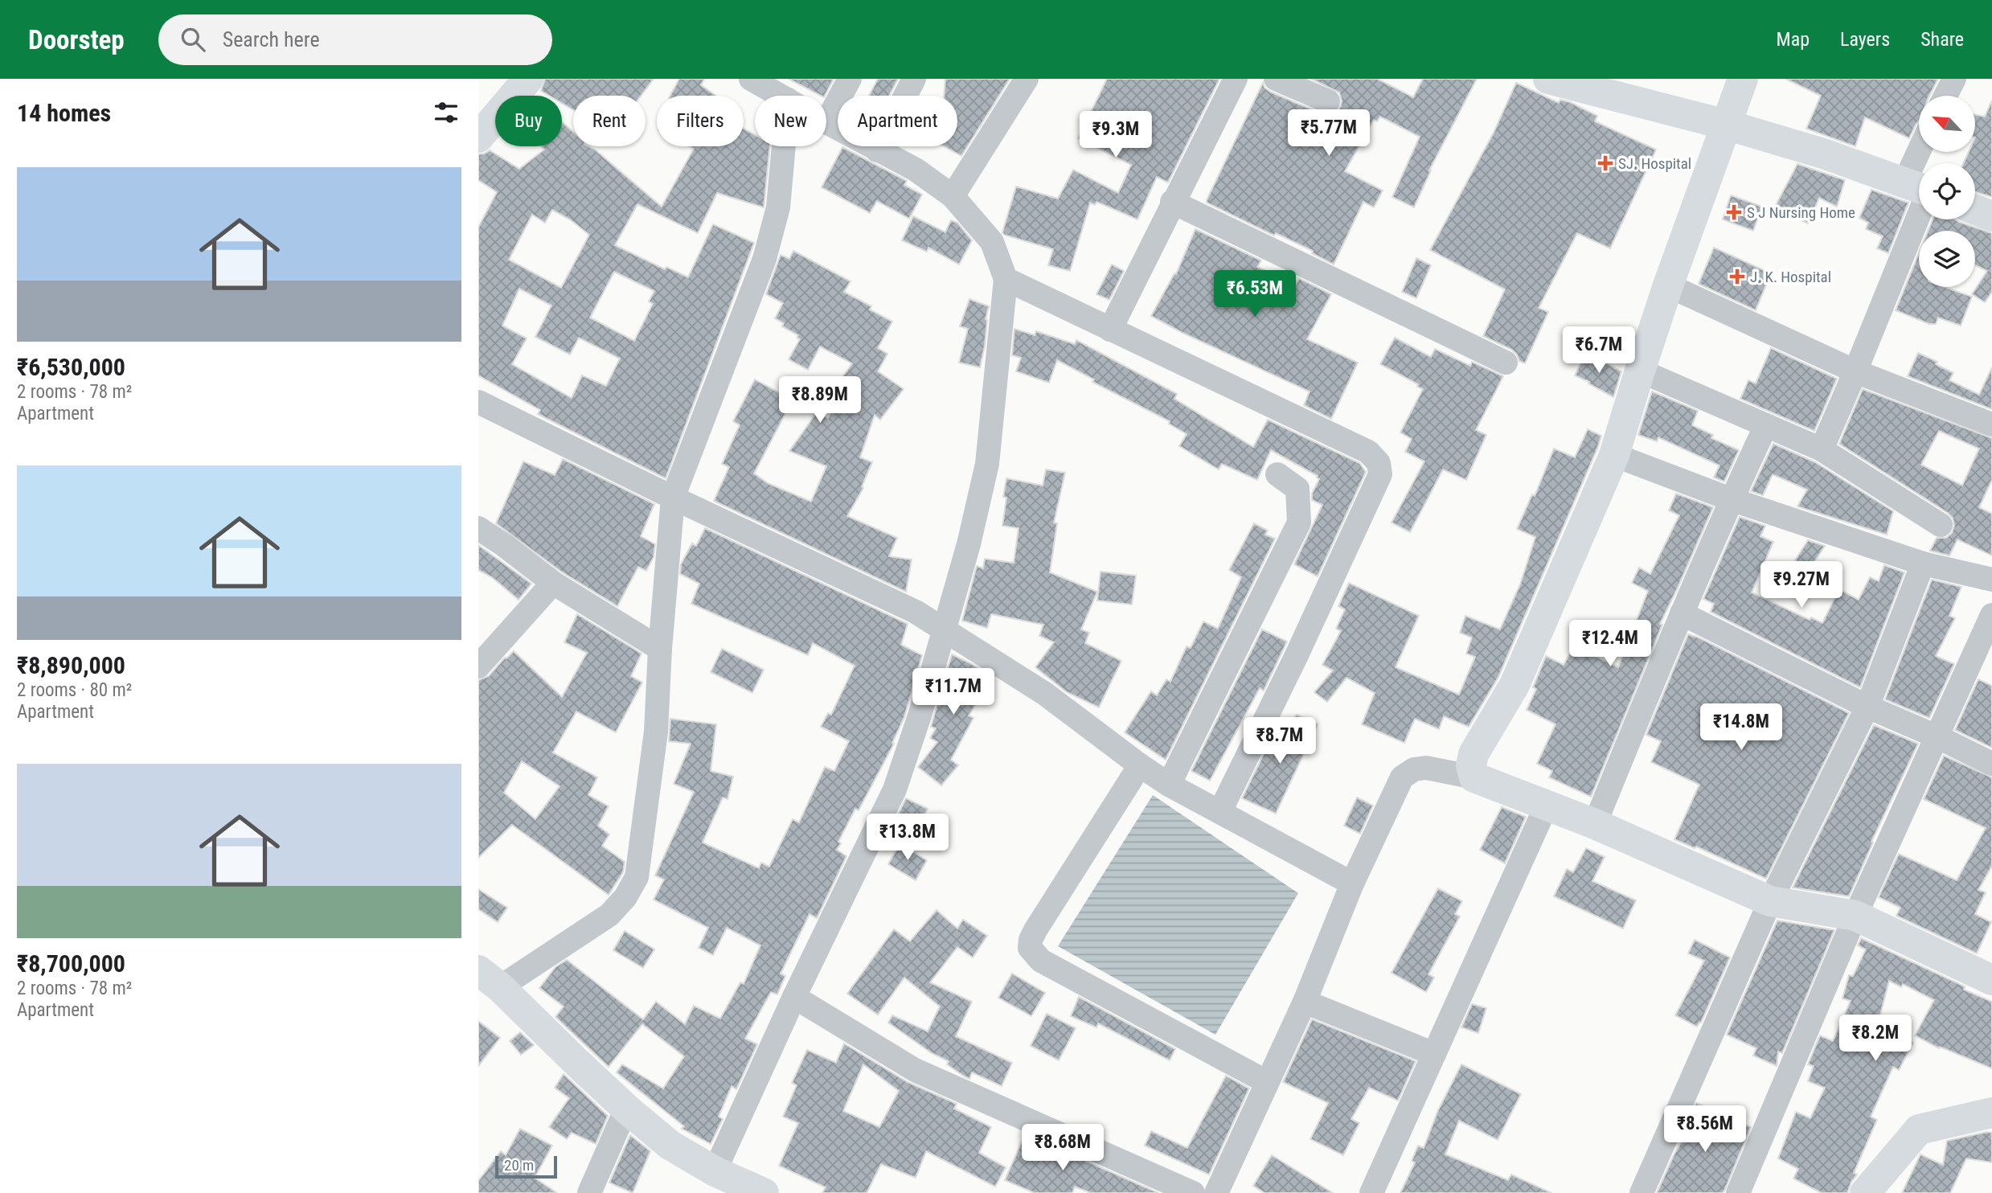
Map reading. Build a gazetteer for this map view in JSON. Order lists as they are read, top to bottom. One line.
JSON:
{"places":{"health":["SJ. Hospital","S J Nursing Home","J. K. Hospital"]},"scale_bar":"20 m","north":"top left","page":{"header":"Doorstep","search":"Search here","nav":["Map","Layers","Share"],"heading":"14 homes","chip":["Buy","Rent","Filters","New","Apartment"],"price":["₹5.77M","₹9.3M","₹6.53M","₹6.7M","₹8.89M","₹9.27M","₹12.4M","₹11.7M","₹14.8M","₹8.7M","₹13.8M","₹8.2M","₹8.56M","₹8.68M"],"list":[{"name":"₹6,530,000","note":"2 rooms · 78 m² · Apartment"},{"name":"₹8,890,000","note":"2 rooms · 80 m² · Apartment"},{"name":"₹8,700,000","note":"2 rooms · 78 m² · Apartment"}],"scale":"20 m"}}
